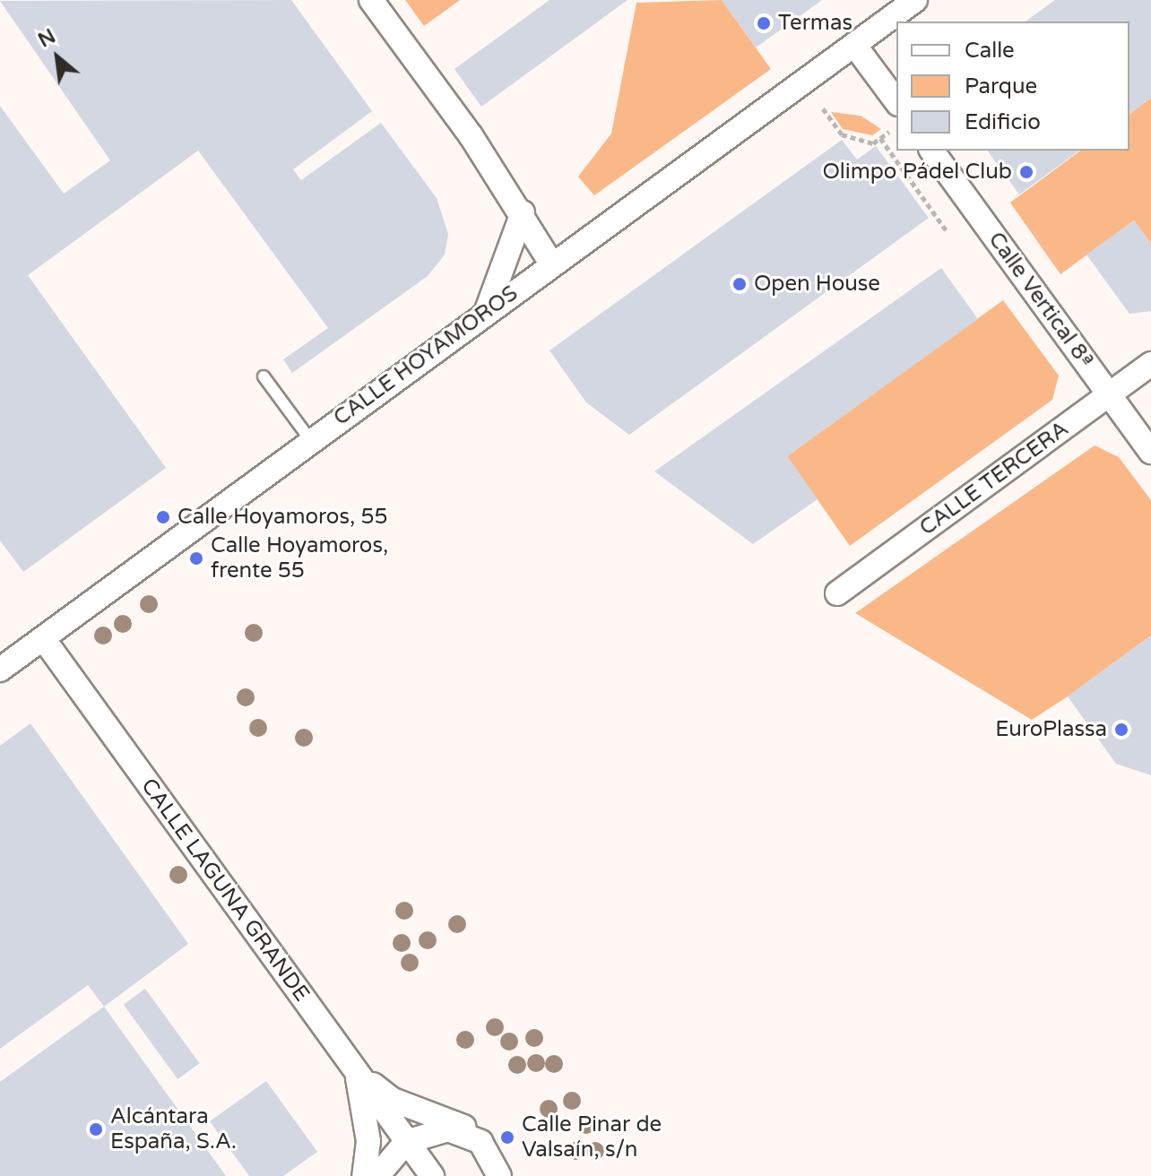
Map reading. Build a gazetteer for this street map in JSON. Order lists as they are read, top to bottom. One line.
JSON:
{"streets":{"street":["Calle Vertical 8ª","CALLE HOYAMOROS","CALLE TERCERA","CALLE LAGUNA GRANDE"]},"crossings":[["Calle Vertical 8ª","CALLE TERCERA"],["CALLE HOYAMOROS","CALLE LAGUNA GRANDE"]],"places":["Termas","Olimpo Pádel Club","Open House","Calle Hoyamoros, 55","Calle Hoyamoros, frente 55","EuroPlassa","Alcántara España, S.A.","Calle Pinar de Valsaín, s/n"],"legend":["Calle","Parque","Edificio"],"north":"top left"}
